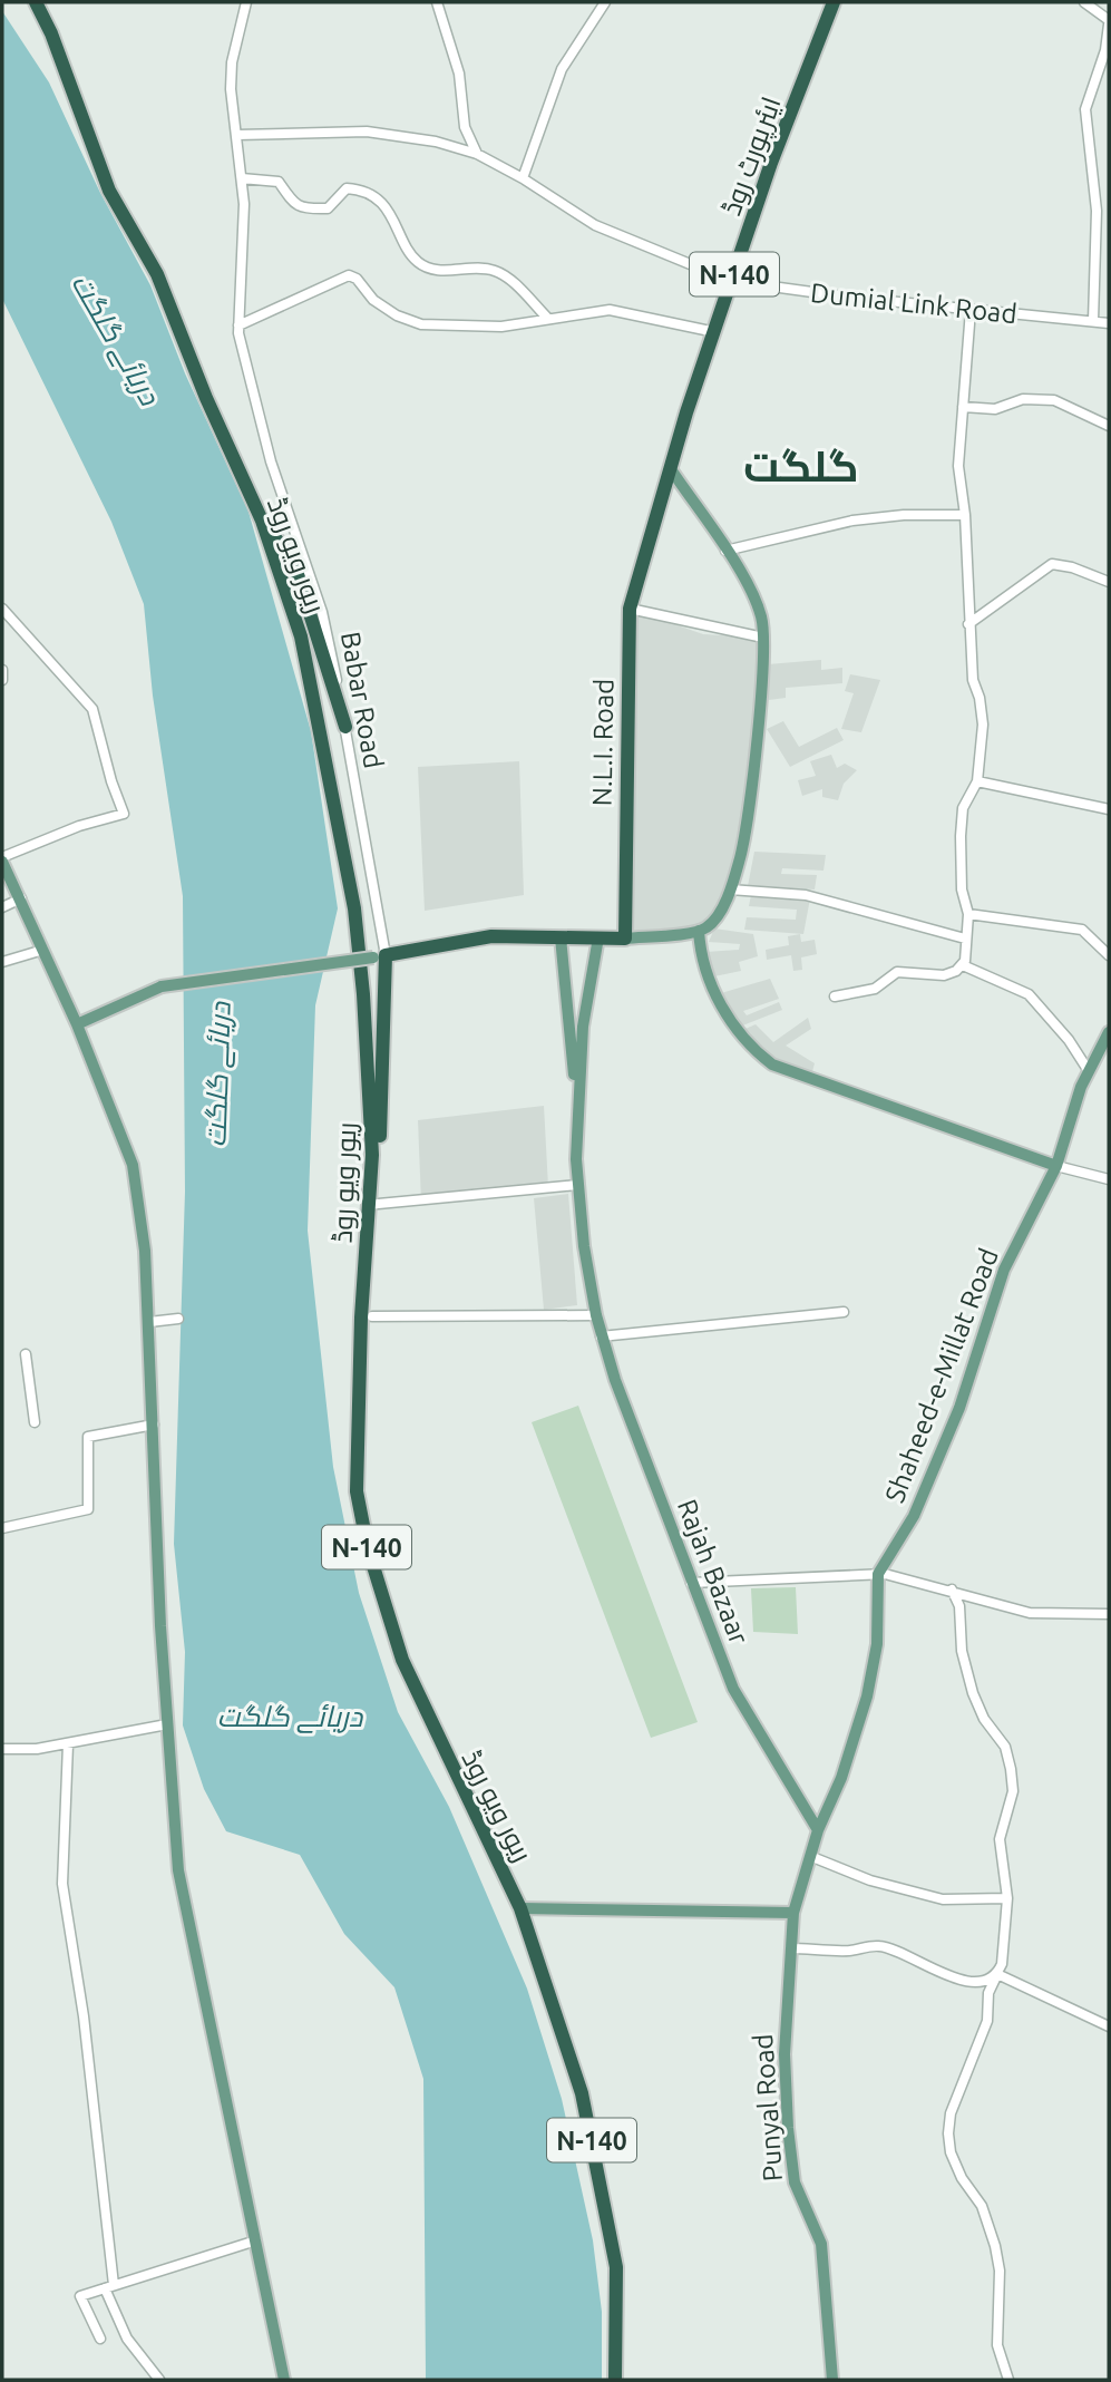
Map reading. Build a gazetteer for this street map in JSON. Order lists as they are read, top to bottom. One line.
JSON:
{"streets":{"highway":["ایئرپورٹ روڈ","N-140","ریور ویو روڈ","N.L.I. Road"],"main road":["Shaheed-e-Millat Road","Rajah Bazaar","Punyal Road"],"street":["Dumial Link Road","Babar Road"]},"crossings":[["ایئرپورٹ روڈ","Dumial Link Road"],["ایئرپورٹ روڈ","N.L.I. Road"],["N-140","ریور ویو روڈ"],["N-140","Babar Road"],["Dumial Link Road","Babar Road"],["Rajah Bazaar","Punyal Road"]],"districts":["گلگت"],"water":["دریائے گلگت"]}
